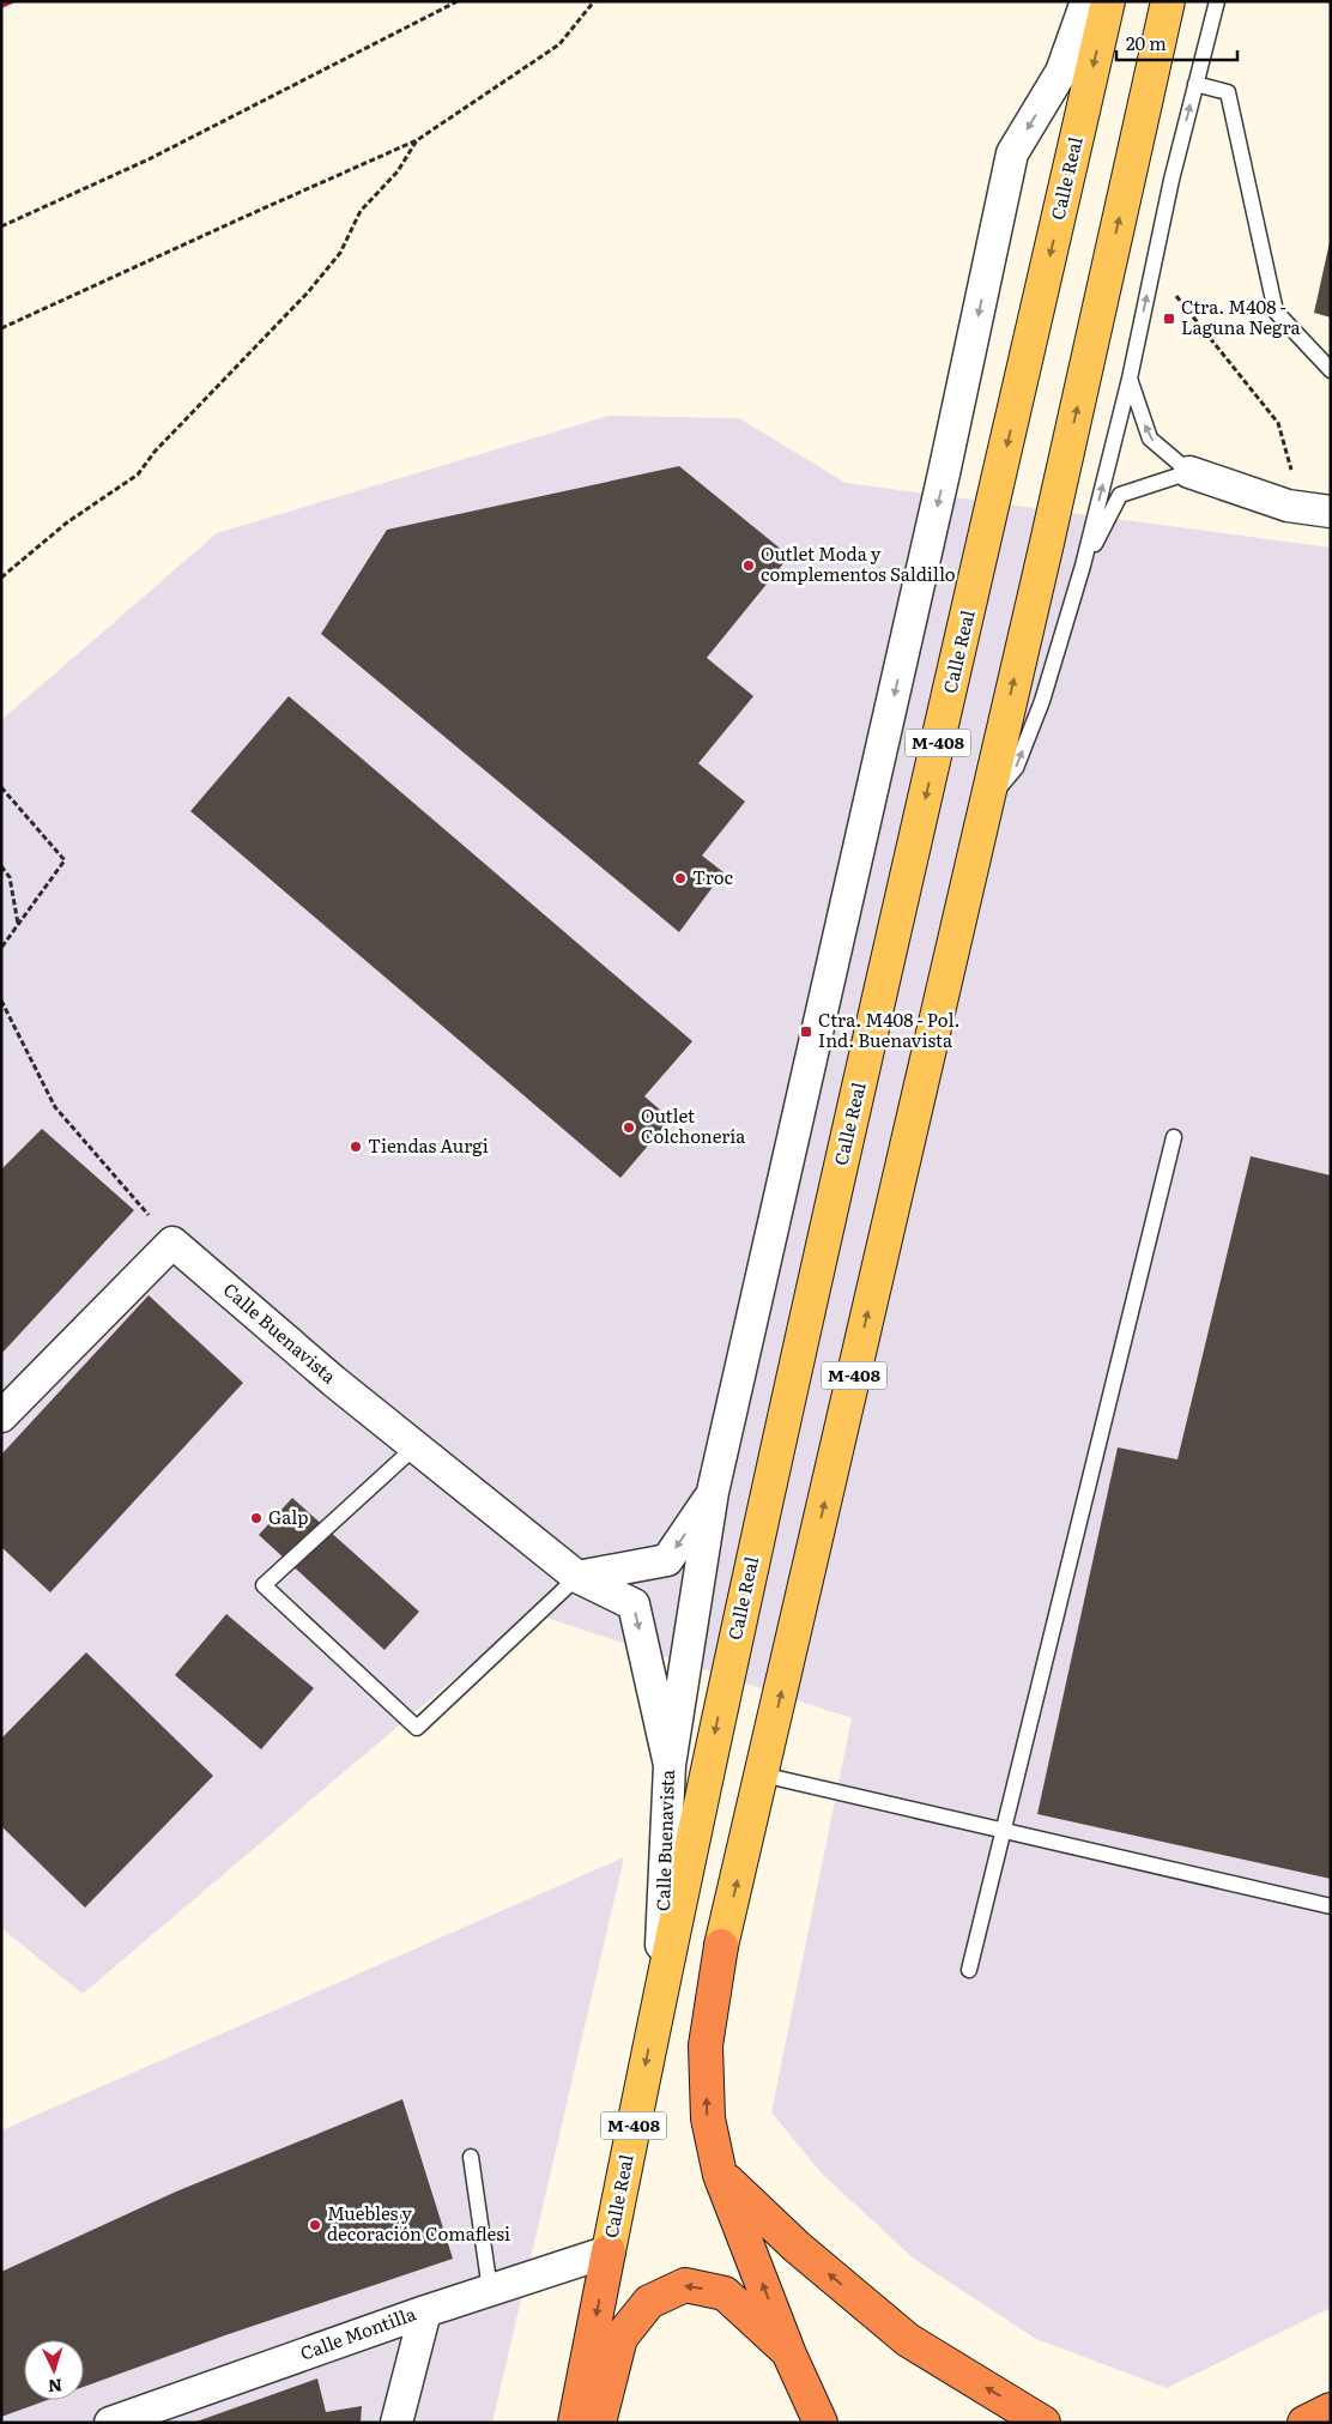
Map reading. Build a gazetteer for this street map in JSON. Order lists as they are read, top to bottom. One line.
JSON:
{"streets":{"main road":["Calle Real","M-408"],"street":["Calle Buenavista","Calle Montilla"]},"crossings":[["Calle Real","Calle Buenavista"],["Calle Real","Calle Montilla"]],"places":{"transit":["Ctra. M408 - Laguna Negra","Ctra. M408 - Pol. Ind. Buenavista"],"other":["Outlet Moda y complementos Saldillo","Troc","Outlet Colchonería","Tiendas Aurgi","Galp","Muebles y decoración Comaflesi"]},"scale_bar":"20 m","north":"bottom"}
